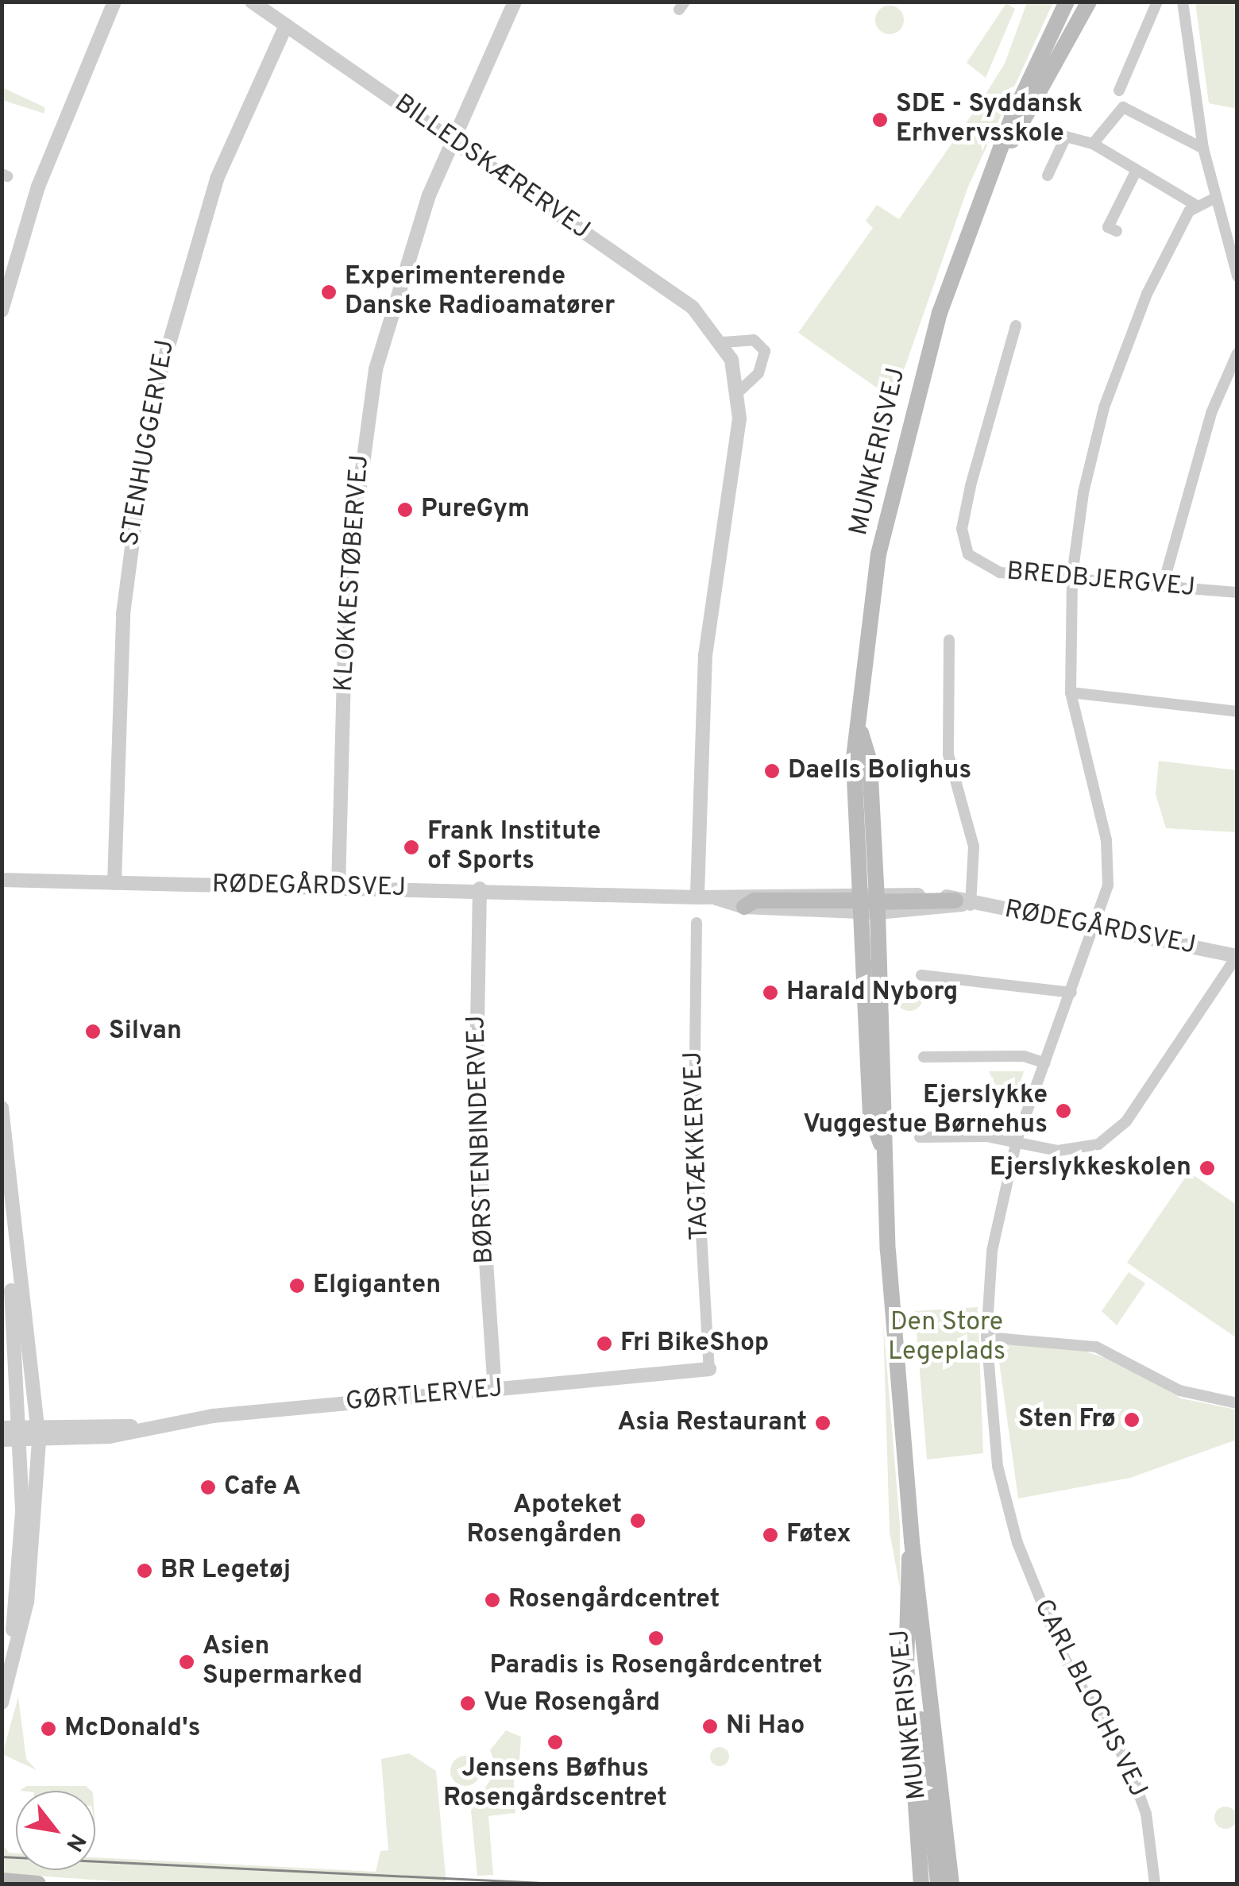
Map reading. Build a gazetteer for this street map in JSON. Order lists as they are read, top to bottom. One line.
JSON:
{"streets":{"main road":["MUNKERISVEJ"],"street":["BILLEDSKÆRERVEJ","STENHUGGERVEJ","KLOKKESTØBERVEJ","BREDBJERGVEJ","RØDEGÅRDSVEJ","BØRSTENBINDERVEJ","TAGTÆKKERVEJ","GØRTLERVEJ","CARL BLOCHS VEJ"]},"crossings":[["BILLEDSKÆRERVEJ","STENHUGGERVEJ"],["BILLEDSKÆRERVEJ","KLOKKESTØBERVEJ"],["BILLEDSKÆRERVEJ","RØDEGÅRDSVEJ"],["STENHUGGERVEJ","RØDEGÅRDSVEJ"],["MUNKERISVEJ","RØDEGÅRDSVEJ"],["KLOKKESTØBERVEJ","RØDEGÅRDSVEJ"],["BREDBJERGVEJ","CARL BLOCHS VEJ"],["RØDEGÅRDSVEJ","BØRSTENBINDERVEJ"],["RØDEGÅRDSVEJ","CARL BLOCHS VEJ"],["BØRSTENBINDERVEJ","GØRTLERVEJ"],["TAGTÆKKERVEJ","GØRTLERVEJ"]],"parks":["Den Store Legeplads"],"places":["SDE - Syddansk Erhvervsskole","Experimenterende Danske Radioamatører","PureGym","Daells Bolighus","Frank Institute of Sports","Harald Nyborg","Silvan","Ejerslykke Vuggestue Børnehus","Ejerslykkeskolen","Elgiganten","Fri BikeShop","Sten Frø","Asia Restaurant","Cafe A","Apoteket Rosengården","Føtex","BR Legetøj","Rosengårdcentret","Paradis is Rosengårdcentret","Asien Supermarked","Vue Rosengård","Ni Hao","McDonald's","Jensens Bøfhus Rosengårdscentret"],"north":"bottom right"}
